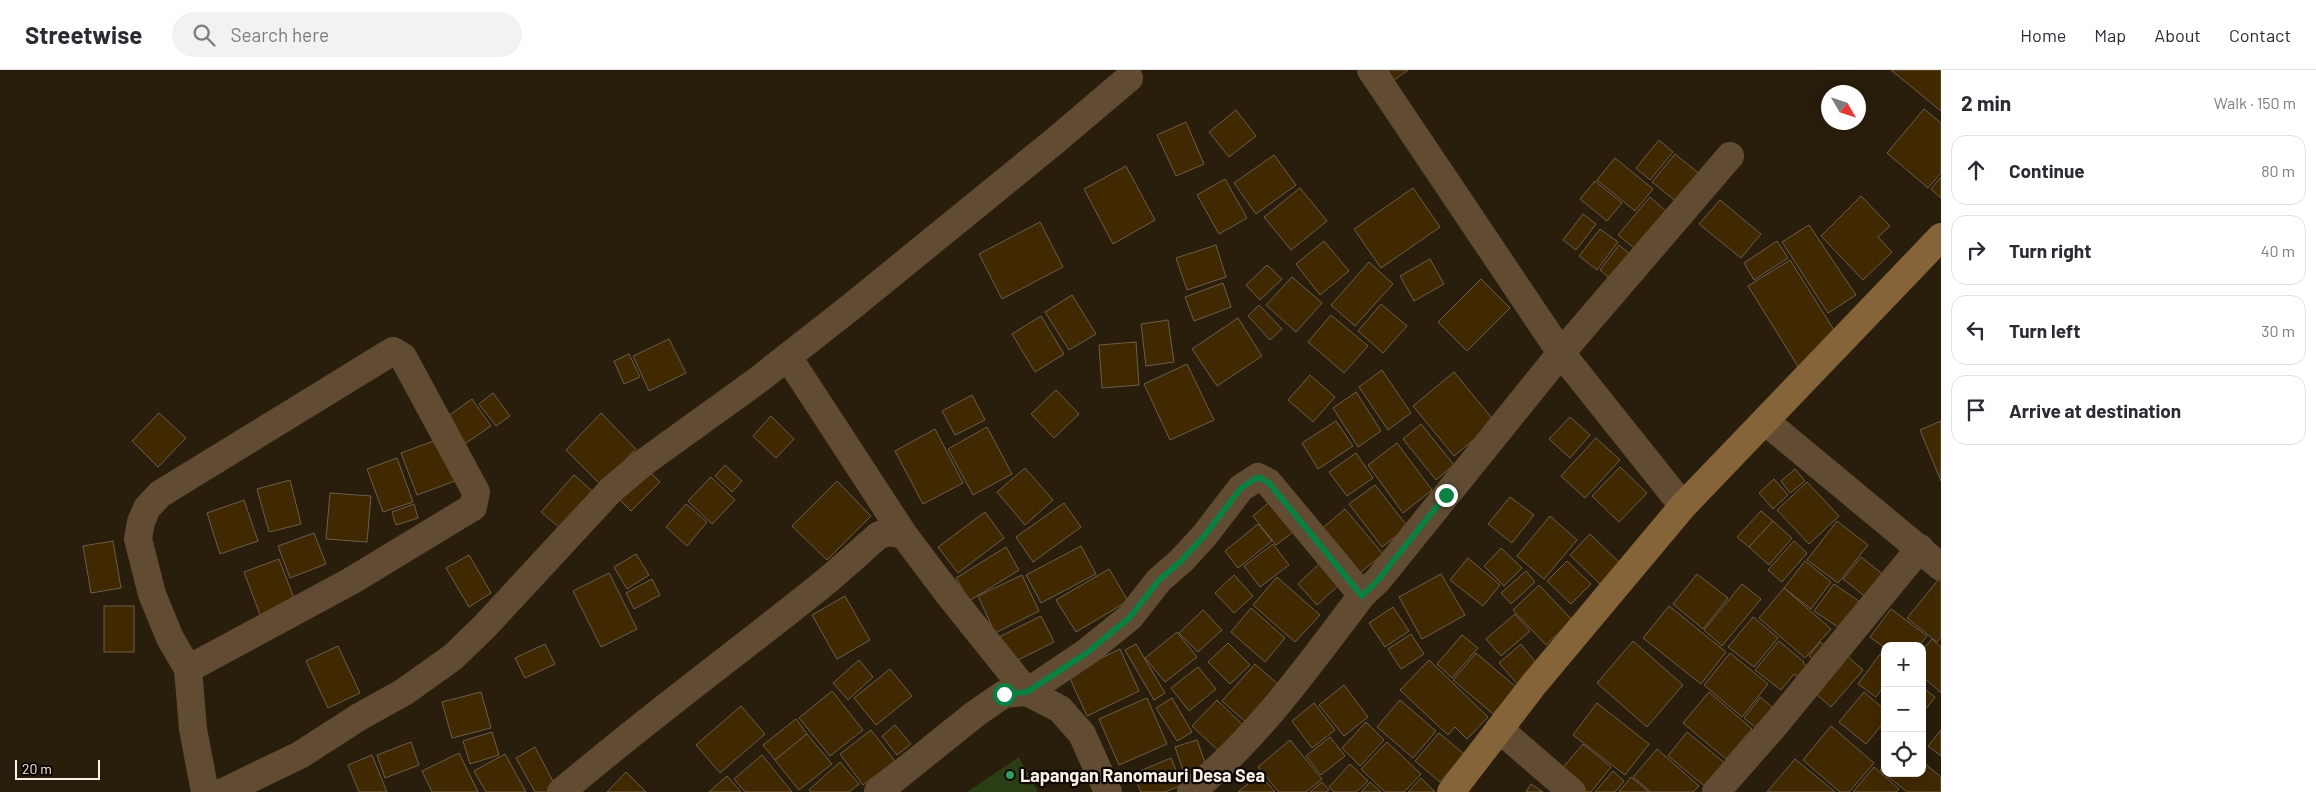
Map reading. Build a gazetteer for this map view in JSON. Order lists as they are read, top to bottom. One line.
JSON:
{"places":["Lapangan Ranomauri Desa Sea"],"scale_bar":"20 m","north":"bottom right","page":{"header":"Streetwise","search":"Search here","nav":["Home","Map","About","Contact"],"heading":["2 min","Walk · 150 m"],"list":[["Continue","80 m"],["Turn right","40 m"],["Turn left","30 m"],"Arrive at destination"],"map_buttons":["+","−"],"scale":"20 m"}}
